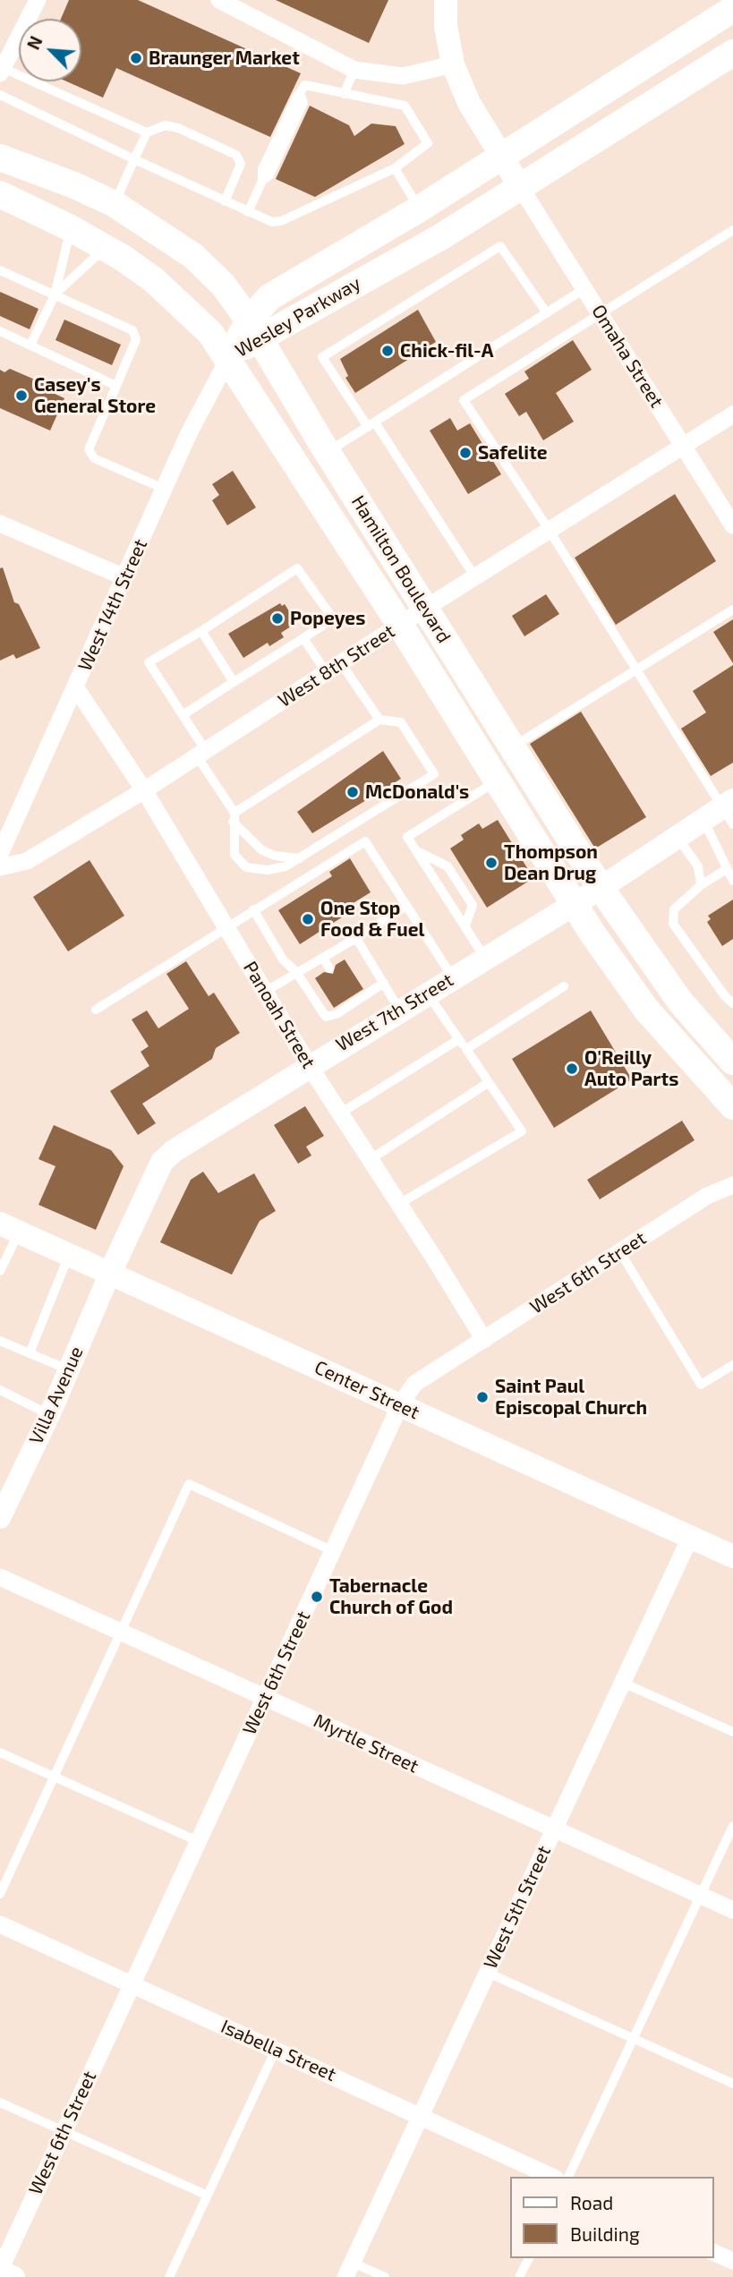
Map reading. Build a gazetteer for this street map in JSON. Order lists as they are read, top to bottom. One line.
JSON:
{"streets":{"main road":["Wesley Parkway","Hamilton Boulevard","West 7th Street","Center Street"],"street":["Omaha Street","West 14th Street","West 8th Street","Panoah Street","West 6th Street","Villa Avenue","Myrtle Street","West 5th Street","Isabella Street"]},"crossings":[["Wesley Parkway","Omaha Street"],["Wesley Parkway","Hamilton Boulevard"],["Wesley Parkway","West 14th Street"],["Omaha Street","West 8th Street"],["Hamilton Boulevard","West 14th Street"],["Hamilton Boulevard","West 8th Street"],["Hamilton Boulevard","West 7th Street"],["West 14th Street","Panoah Street"],["West 8th Street","Panoah Street"],["West 7th Street","Panoah Street"],["West 7th Street","Center Street"],["West 7th Street","Villa Avenue"],["Panoah Street","West 6th Street"],["West 6th Street","Center Street"],["West 6th Street","Myrtle Street"],["West 6th Street","Isabella Street"],["Center Street","Villa Avenue"],["Center Street","West 5th Street"],["Myrtle Street","West 5th Street"],["West 5th Street","Isabella Street"]],"places":["Braunger Market","Chick-fil-A","Casey's General Store","Safelite","Popeyes","McDonald's","Thompson Dean Drug","One Stop Food & Fuel","O'Reilly Auto Parts","Saint Paul Episcopal Church","Tabernacle Church of God"],"legend":["Road","Building"],"north":"top left"}
